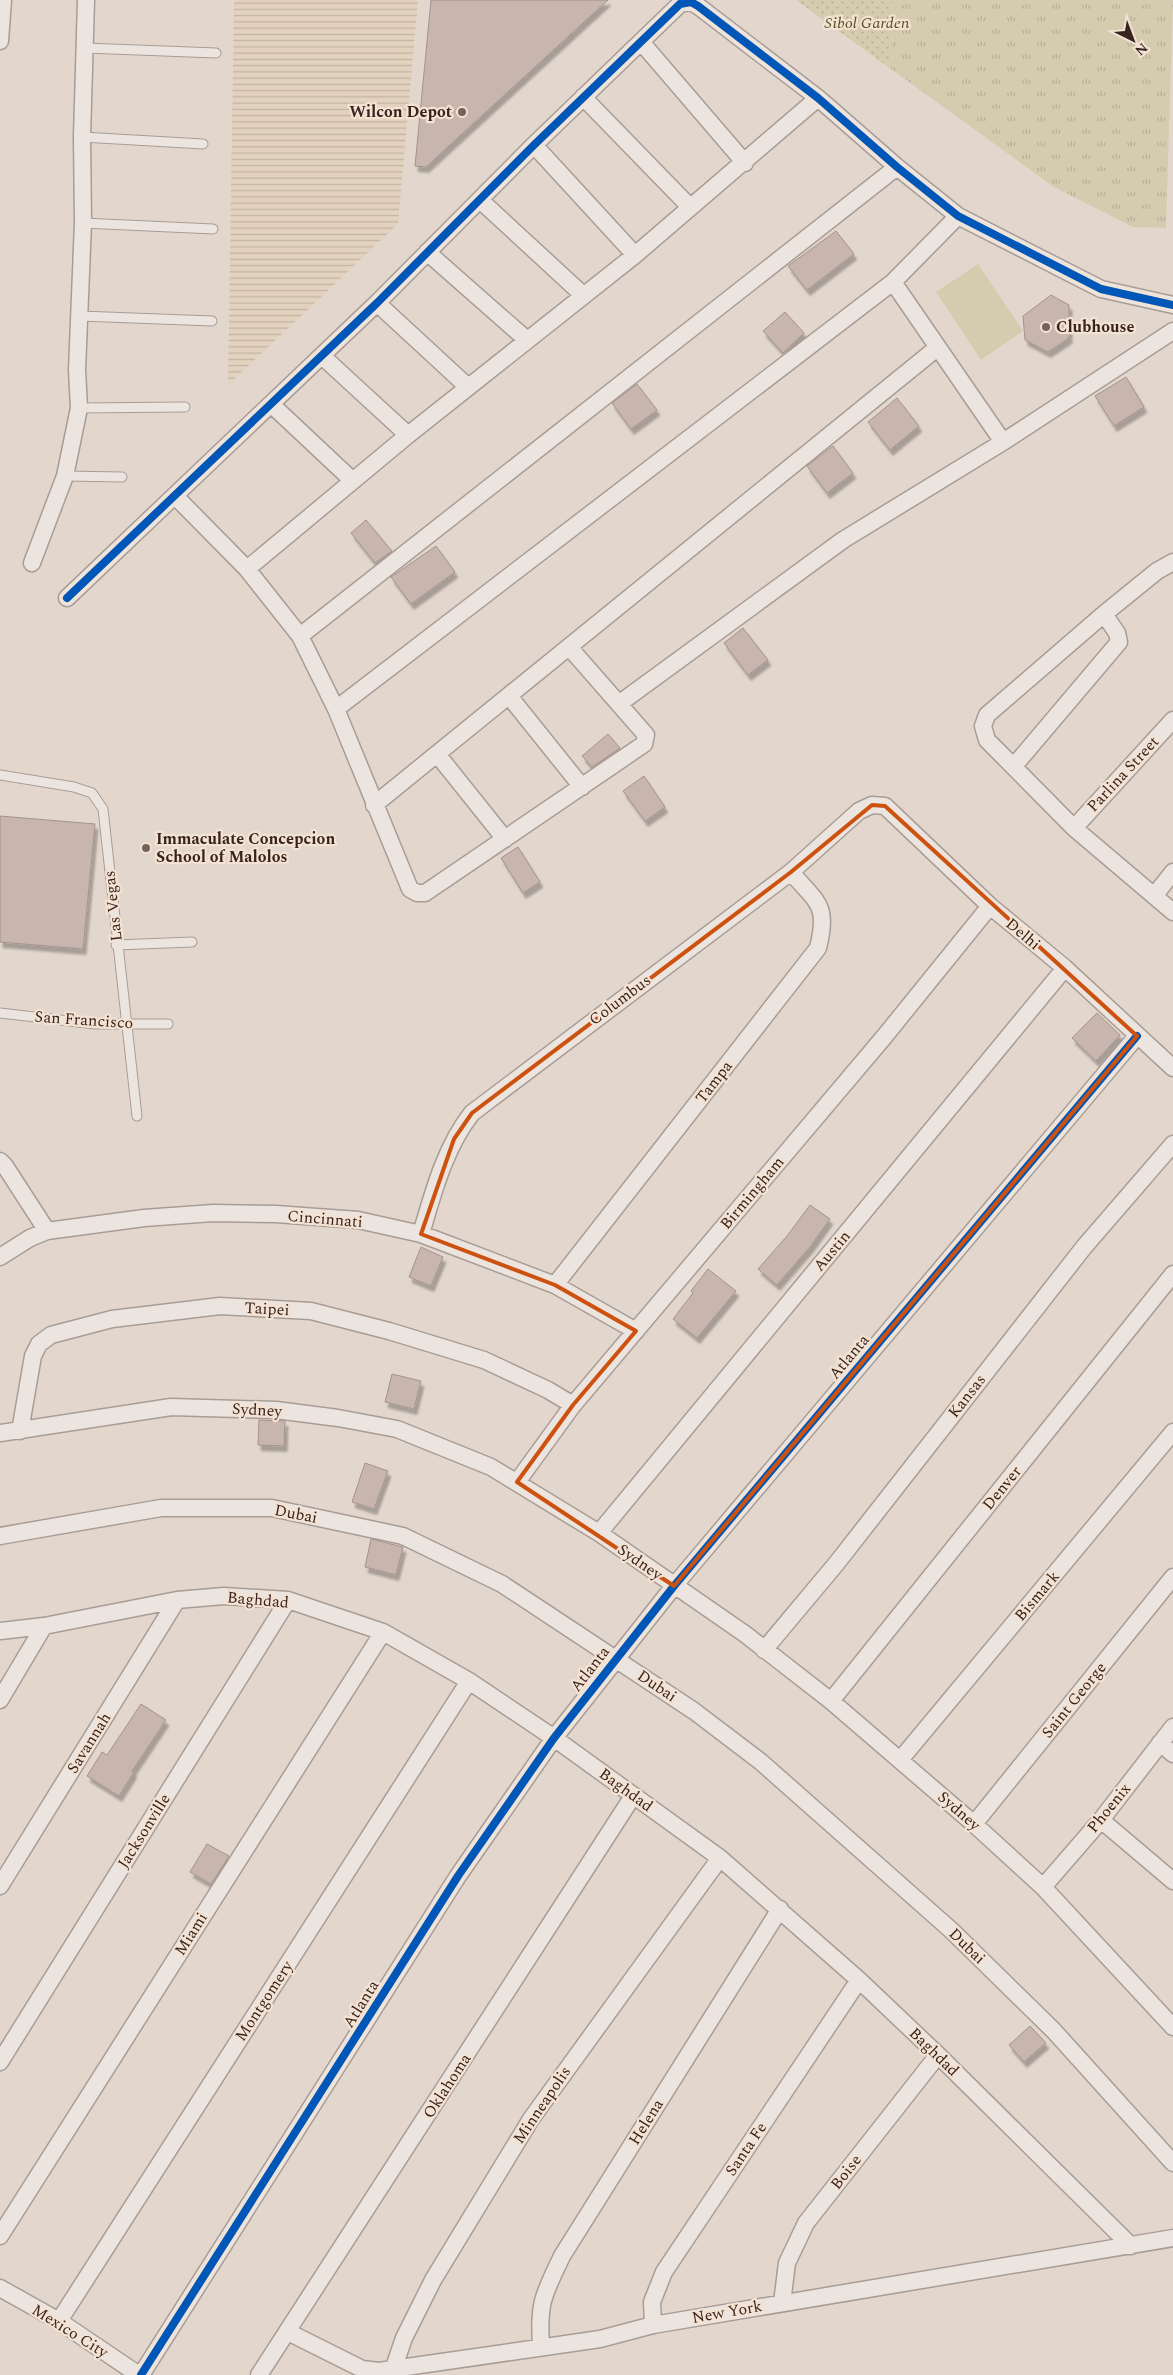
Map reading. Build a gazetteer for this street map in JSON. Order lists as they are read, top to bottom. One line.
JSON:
{"streets":{"street":["Parlina Street","Delhi","Columbus","Tampa","Birmingham","Cincinnati","Austin","Taipei","Atlanta","Kansas","Sydney","Denver","Dubai","Bismark","Baghdad","Saint George","Savannah","Phoenix","Jacksonville","Miami","Montgomery","Oklahoma","Minneapolis","Helena","Santa Fe","Boise","New York","Mexico City"],"lane":["Las Vegas","San Francisco"]},"crossings":[["Las Vegas","San Francisco"],["Delhi","Columbus"],["Delhi","Birmingham"],["Delhi","Austin"],["Delhi","Atlanta"],["Columbus","Tampa"],["Columbus","Cincinnati"],["Tampa","Cincinnati"],["Birmingham","Cincinnati"],["Birmingham","Taipei"],["Birmingham","Sydney"],["Austin","Sydney"],["Taipei","Sydney"],["Atlanta","Sydney"],["Atlanta","Dubai"],["Atlanta","Baghdad"],["Atlanta","Mexico City"],["Kansas","Sydney"],["Sydney","Denver"],["Sydney","Bismark"],["Sydney","Saint George"],["Sydney","Phoenix"],["Baghdad","Savannah"],["Baghdad","Jacksonville"],["Baghdad","Miami"],["Baghdad","Montgomery"],["Baghdad","Oklahoma"],["Baghdad","Minneapolis"],["Baghdad","Helena"],["Baghdad","Santa Fe"],["Baghdad","Boise"],["Baghdad","New York"],["Montgomery","Mexico City"],["Oklahoma","New York"],["Minneapolis","New York"],["Helena","New York"],["Santa Fe","New York"],["Boise","New York"]],"parks":["Sibol Garden"],"places":["Wilcon Depot","Clubhouse","Immaculate Concepcion School of Malolos"],"north":"bottom right"}
